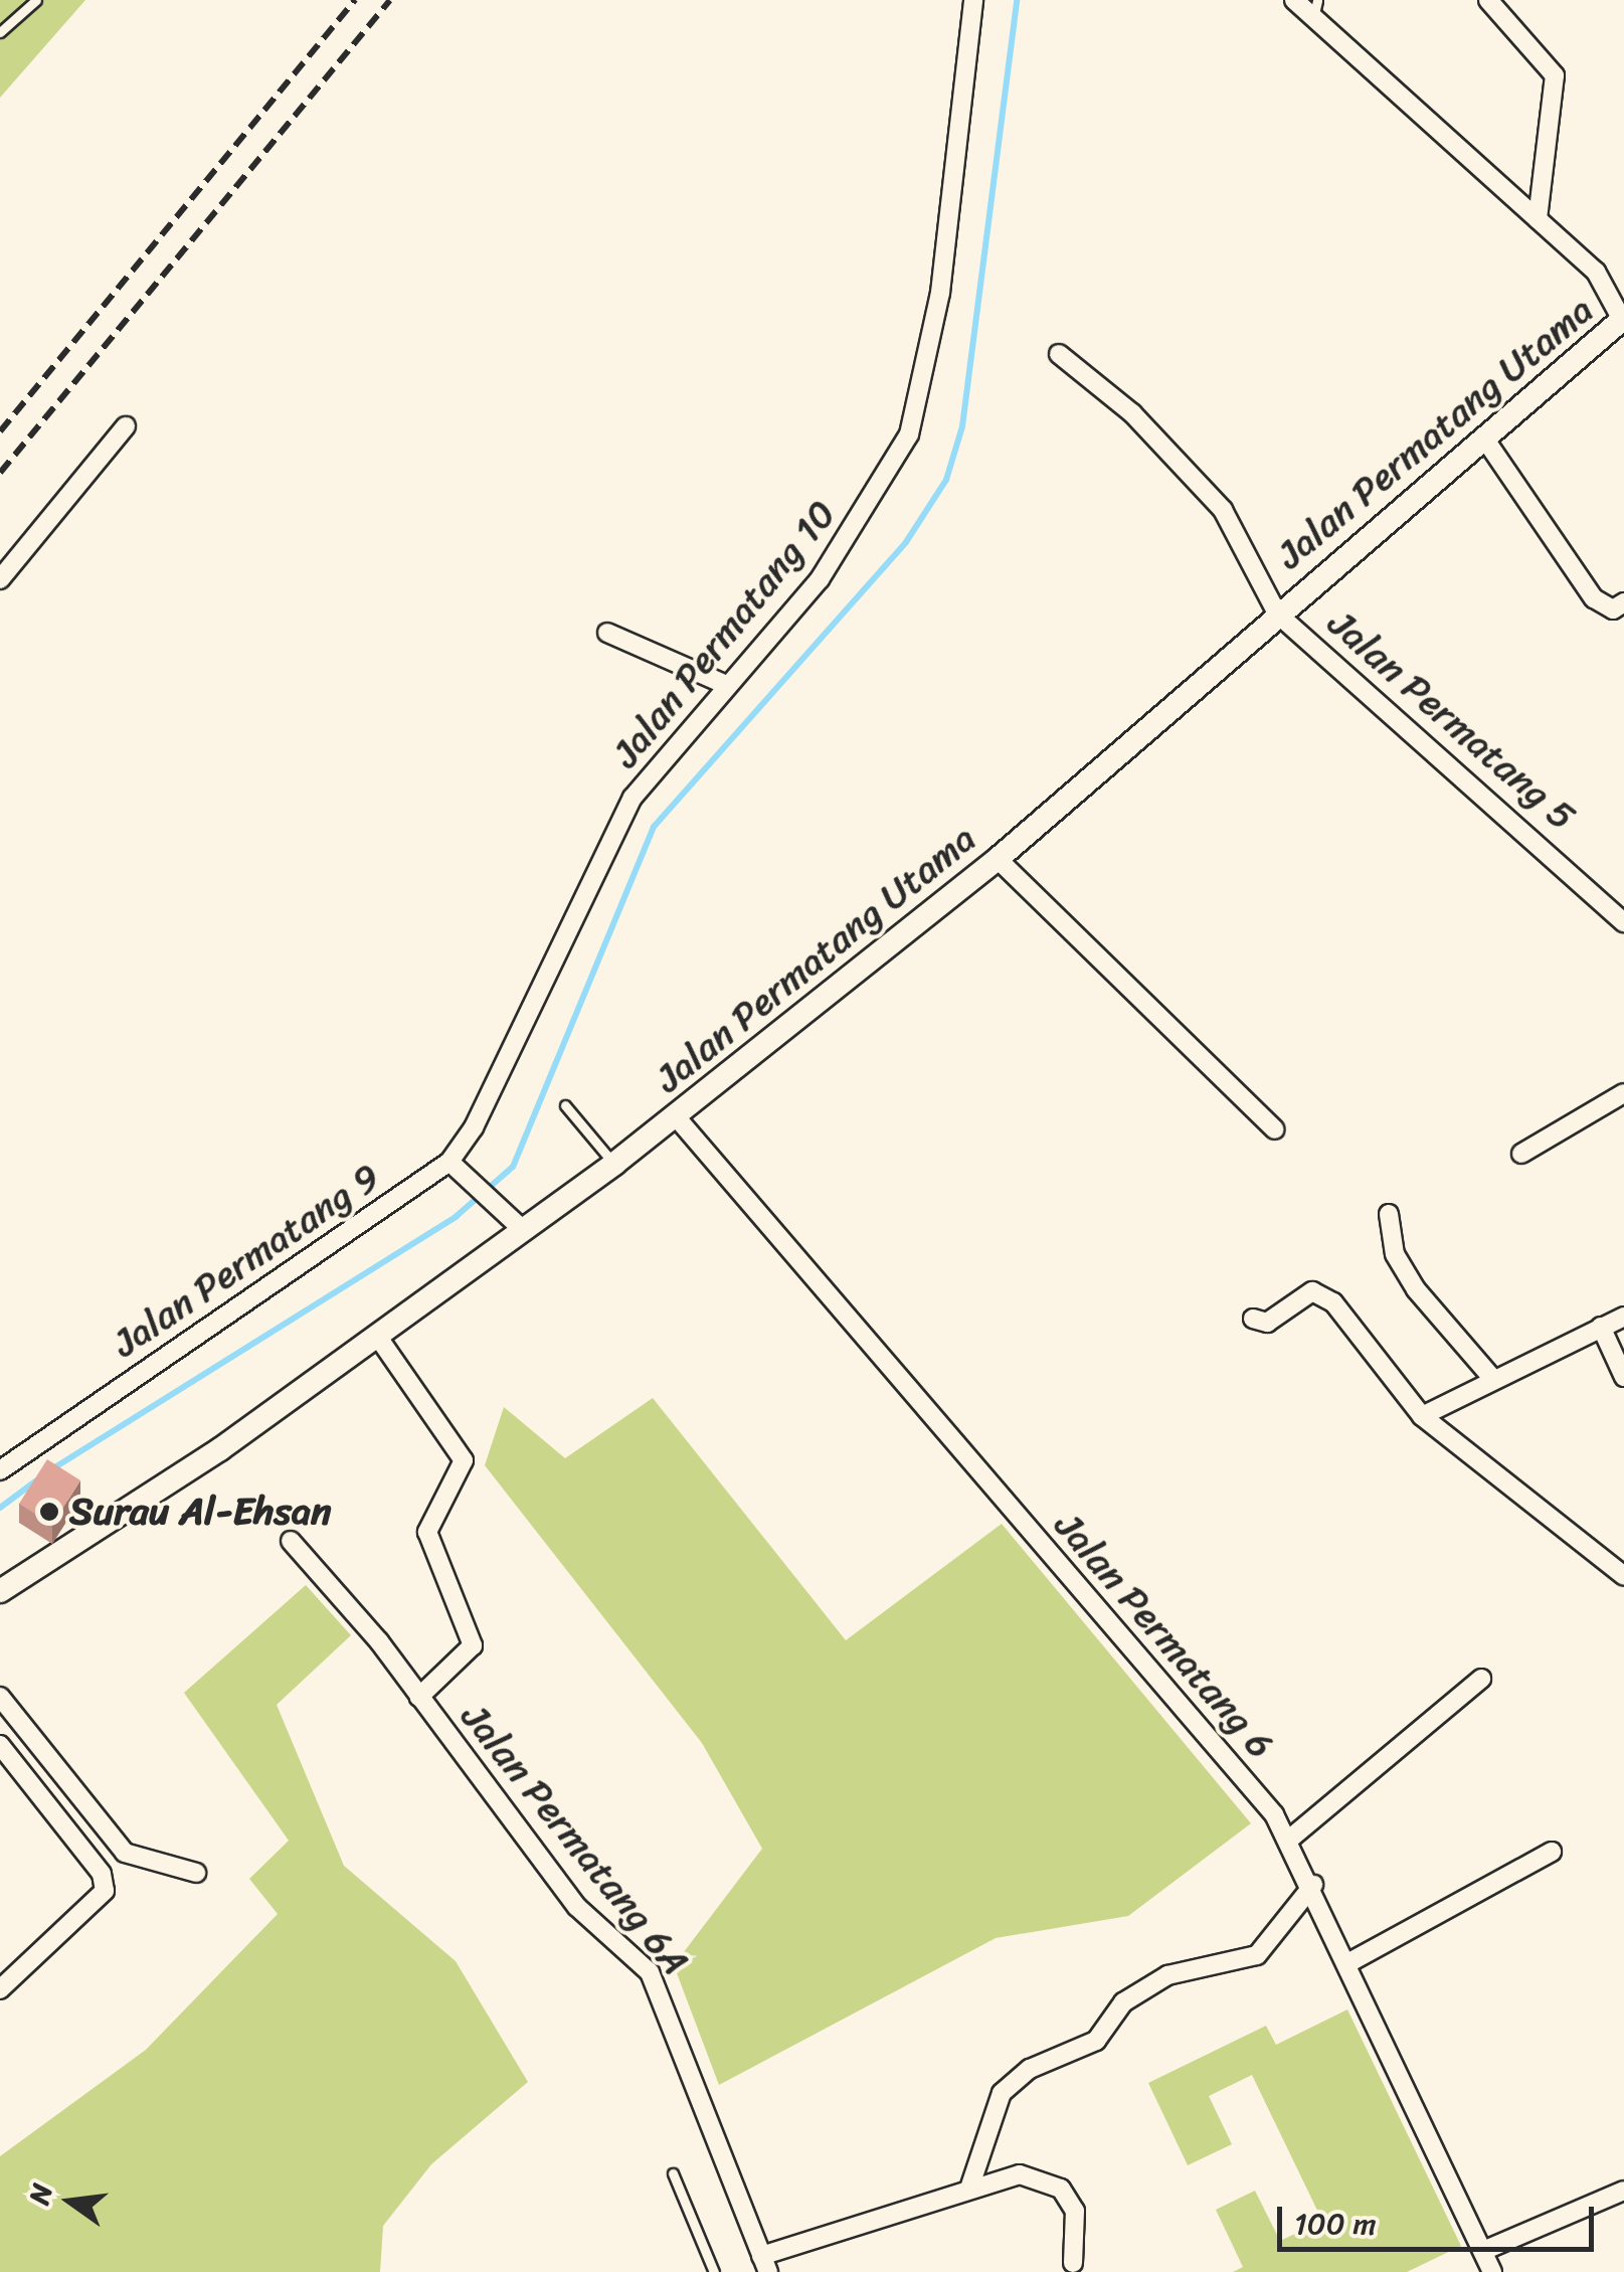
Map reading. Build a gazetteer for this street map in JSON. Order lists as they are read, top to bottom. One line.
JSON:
{"streets":{"street":["Jalan Permatang Utama","Jalan Permatang 10","Jalan Permatang 5","Jalan Permatang 9","Jalan Permatang 6","Jalan Permatang 6A"]},"crossings":[["Jalan Permatang Utama","Jalan Permatang 5"],["Jalan Permatang Utama","Jalan Permatang 6"],["Jalan Permatang 10","Jalan Permatang 9"]],"places":["Surau Al-Ehsan"],"scale_bar":"100 m","north":"left"}
